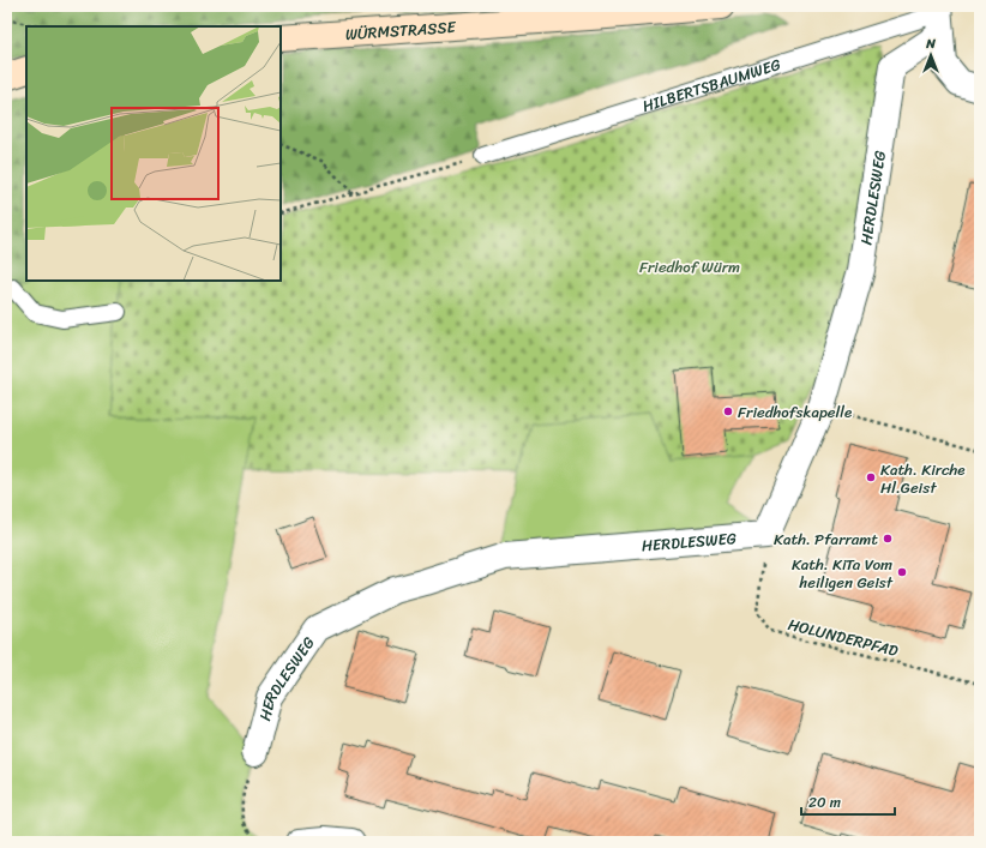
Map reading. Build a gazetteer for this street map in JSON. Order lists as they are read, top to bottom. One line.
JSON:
{"streets":{"street":["WÜRMSTRASSE","HERDLESWEG"],"lane":["HILBERTSBAUMWEG"],"path":["HOLUNDERPFAD"]},"crossings":[["HILBERTSBAUMWEG","HERDLESWEG"],["HERDLESWEG","HOLUNDERPFAD"]],"parks":["Friedhof Würm"],"places":["Friedhofskapelle","Kath. Kirche Hl.Geist","Kath. Pfarramt","Kath. KiTa Vom heiligen Geist"],"scale_bar":"20 m","north":"top"}
